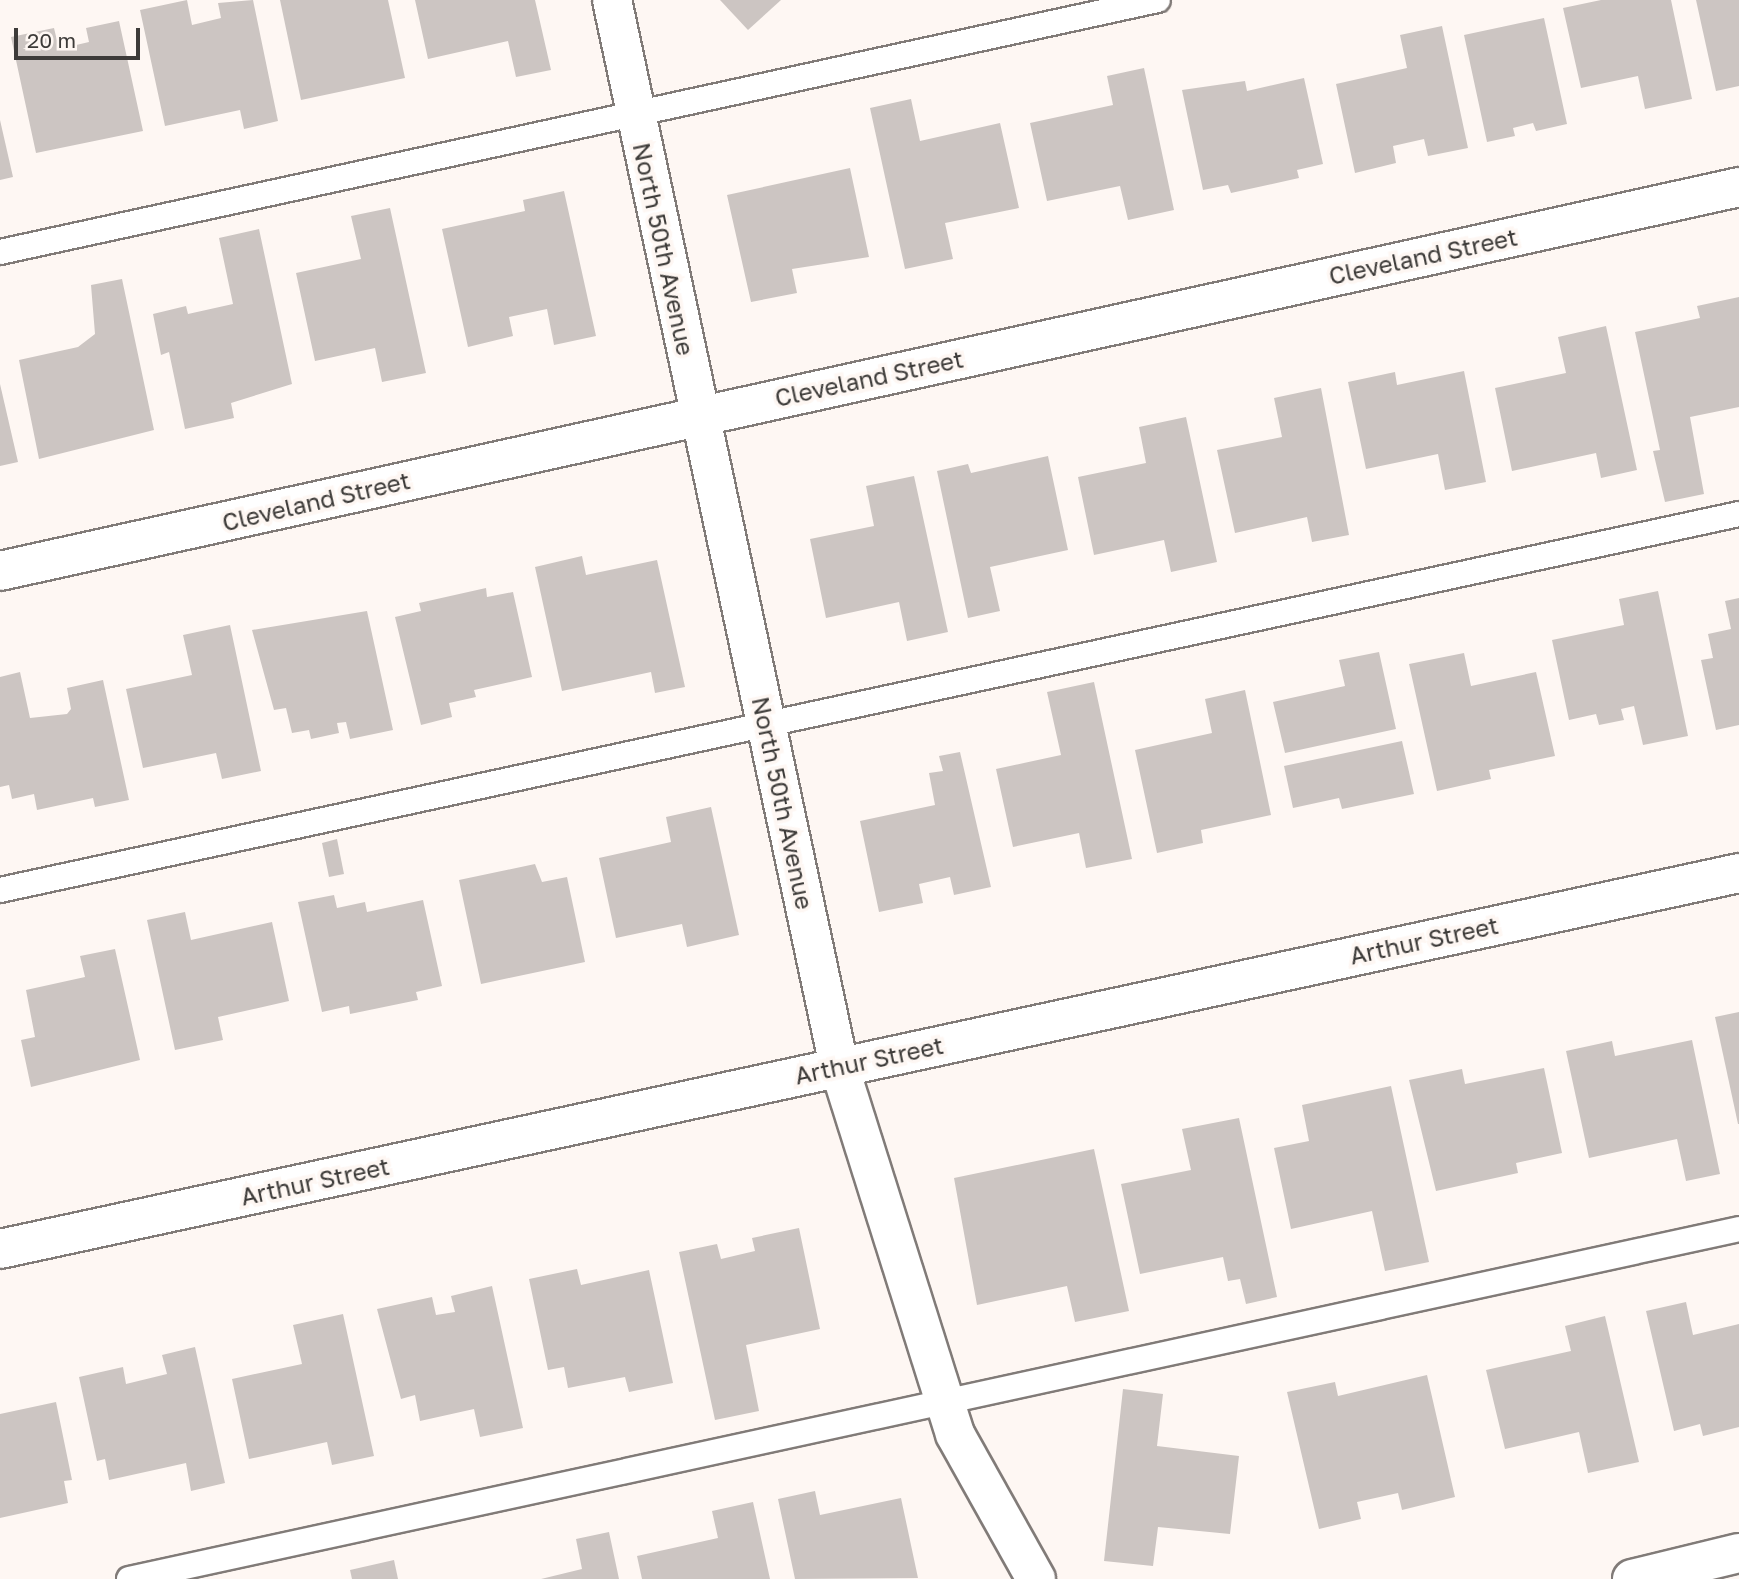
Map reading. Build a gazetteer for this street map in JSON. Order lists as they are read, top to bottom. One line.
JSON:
{"streets":{"street":["North 50th Avenue","Cleveland Street","Arthur Street"]},"crossings":[["North 50th Avenue","Cleveland Street"],["North 50th Avenue","Arthur Street"]],"scale_bar":"20 m"}
